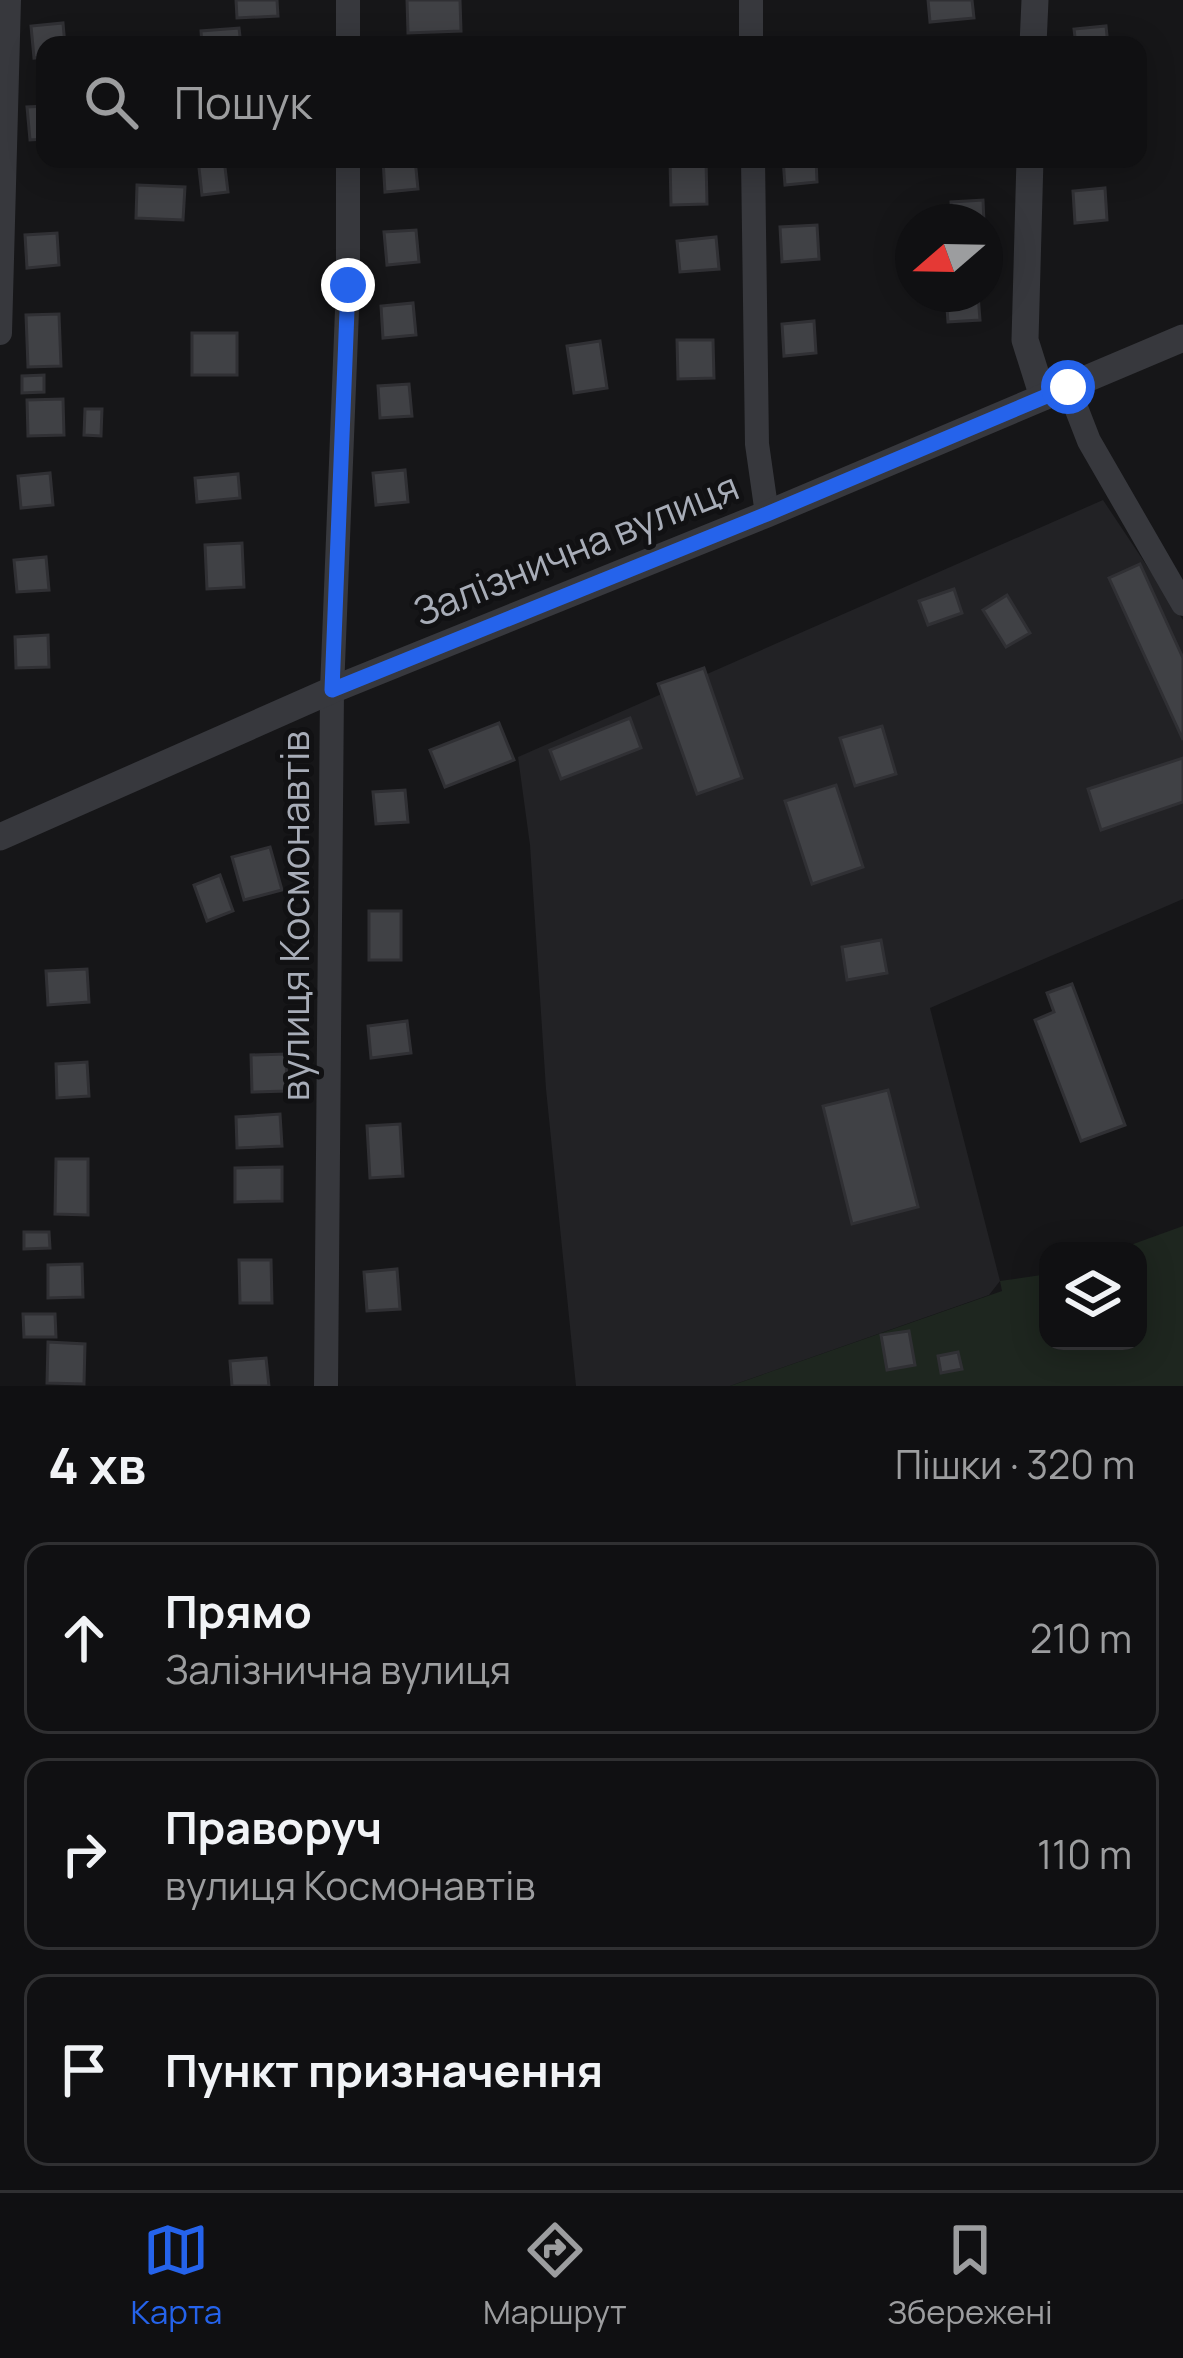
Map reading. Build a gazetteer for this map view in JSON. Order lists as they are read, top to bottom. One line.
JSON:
{"streets":{"street":["Залізнична вулиця","вулиця Космонавтів"]},"crossings":[["Залізнична вулиця","вулиця Космонавтів"]],"north":"left","page":{"search":"Пошук","heading":["4 хв","Пішки · 320 m"],"list":[["Прямо","Залізнична вулиця","210 m"],["Праворуч","вулиця Космонавтів","110 m"],"Пункт призначення"],"nav":["Карта","Маршрут","Збережені"]}}
